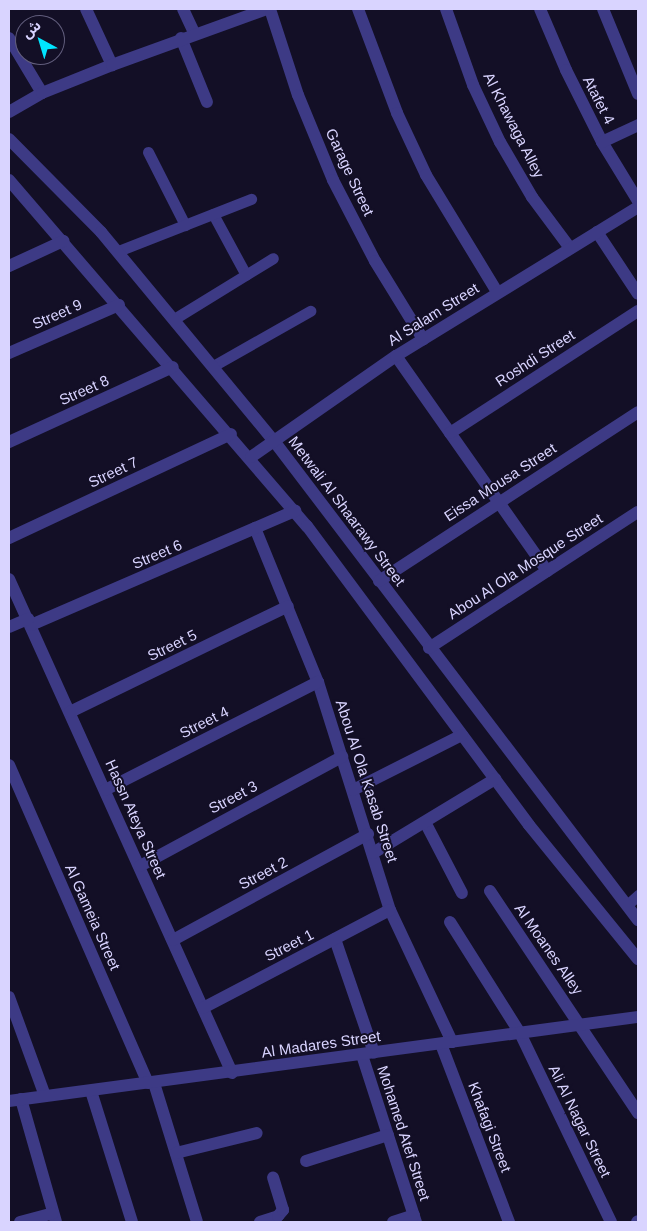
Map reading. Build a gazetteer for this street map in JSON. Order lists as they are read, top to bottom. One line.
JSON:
{"streets":{"street":["Atafet 4","Al Khawaga Alley","Garage Street","Street 9","Al Salam Street","Roshdi Street","Street 8","Street 7","Eissa Mousa Street","Metwali Al Shaarawy Street","Street 6","Abou Al Ola Mosque Street","Street 5","Street 4","Abou Al Ola Kasab Street","Street 3","Hassn Ateya Street","Street 2","Al Gameia Street","Street 1","Al Moanes Alley","Al Madares Street","Ali Al Nagar Street","Khafagi Street","Mohamed Atef Street"]},"crossings":[["Al Khawaga Alley","Al Salam Street"],["Garage Street","Al Salam Street"],["Al Salam Street","Metwali Al Shaarawy Street"],["Eissa Mousa Street","Metwali Al Shaarawy Street"],["Metwali Al Shaarawy Street","Abou Al Ola Mosque Street"],["Street 6","Abou Al Ola Kasab Street"],["Street 6","Hassn Ateya Street"],["Street 5","Abou Al Ola Kasab Street"],["Street 5","Hassn Ateya Street"],["Street 4","Abou Al Ola Kasab Street"],["Street 4","Hassn Ateya Street"],["Abou Al Ola Kasab Street","Street 3"],["Abou Al Ola Kasab Street","Street 2"],["Abou Al Ola Kasab Street","Street 1"],["Abou Al Ola Kasab Street","Al Madares Street"],["Abou Al Ola Kasab Street","Khafagi Street"],["Street 3","Hassn Ateya Street"],["Hassn Ateya Street","Street 2"],["Hassn Ateya Street","Street 1"],["Hassn Ateya Street","Al Madares Street"],["Al Gameia Street","Al Madares Street"],["Street 1","Mohamed Atef Street"],["Al Moanes Alley","Al Madares Street"],["Al Madares Street","Ali Al Nagar Street"],["Al Madares Street","Khafagi Street"],["Al Madares Street","Mohamed Atef Street"]],"north":"top left"}
